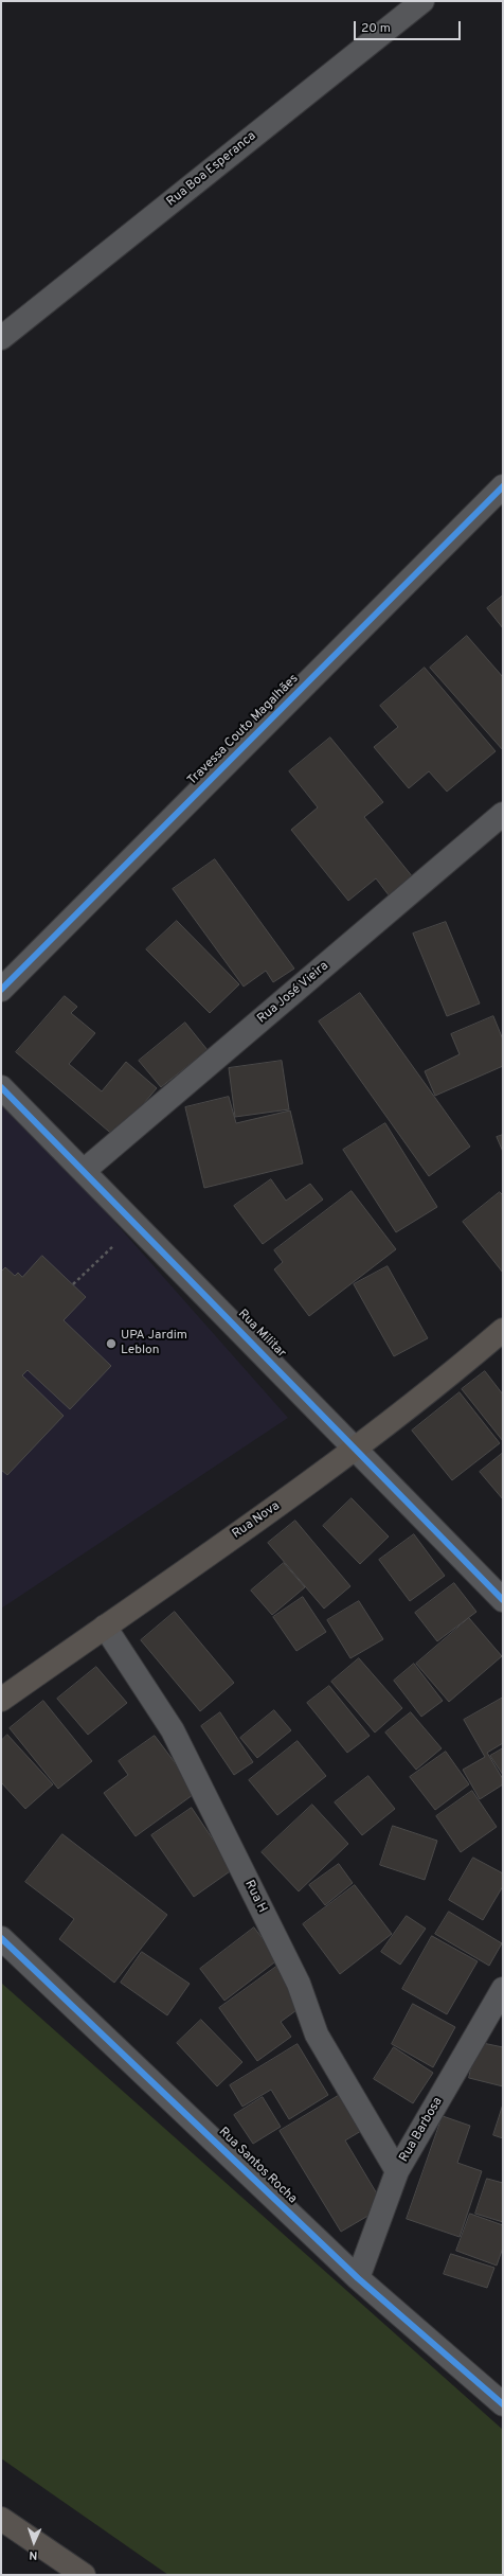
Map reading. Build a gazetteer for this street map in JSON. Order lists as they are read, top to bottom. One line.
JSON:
{"streets":{"main road":["Rua Nova"],"street":["Rua Boa Esperanca","Travessa Couto Magalhães","Rua José Vieira","Rua Militar","Rua H","Rua Barbosa","Rua Santos Rocha"]},"crossings":[["Rua José Vieira","Rua Militar"],["Rua Militar","Rua Nova"],["Rua Nova","Rua H"],["Rua H","Rua Barbosa"],["Rua Barbosa","Rua Santos Rocha"]],"places":["UPA Jardim Leblon"],"scale_bar":"20 m","north":"bottom"}
